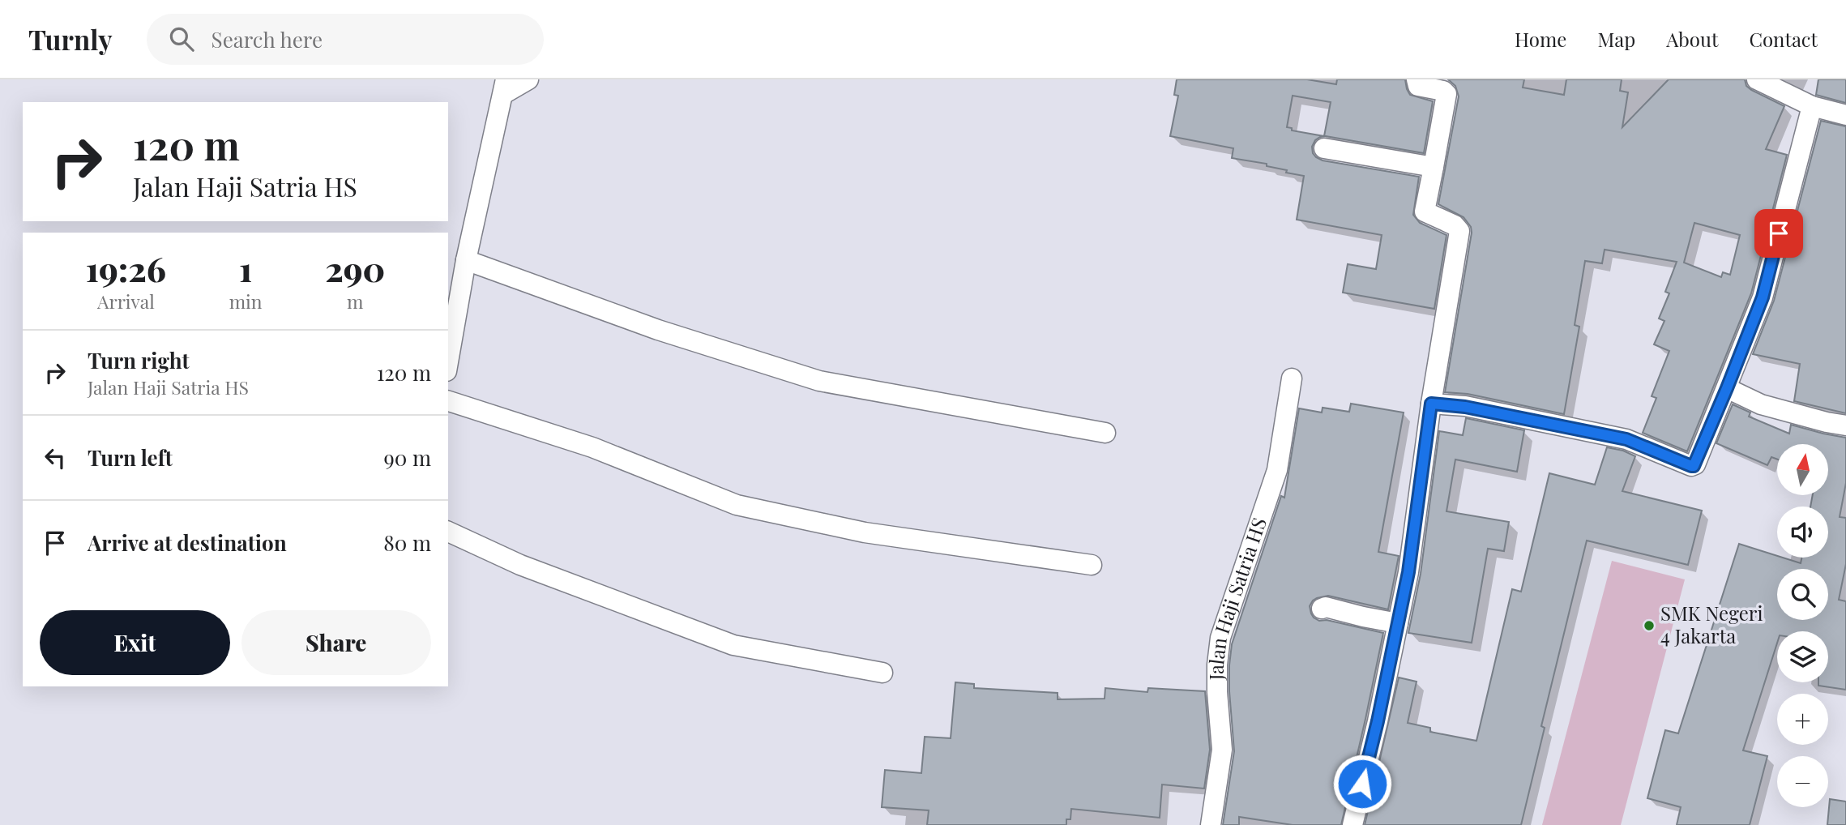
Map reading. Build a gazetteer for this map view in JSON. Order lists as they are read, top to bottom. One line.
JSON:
{"streets":{"street":["Jalan Haji Satria HS"]},"places":["SMK Negeri 4 Jakarta"],"north":"top","page":{"header":"Turnly","search":"Search here","nav":["Home","Map","About","Contact"],"turn":["120 m","Jalan Haji Satria HS"],"eta":["19:26","Arrival","1","min","290","m"],"list":[{"name":"Turn right","note":"Jalan Haji Satria HS","value":"120 m"},{"name":"Turn left","value":"90 m"},{"name":"Arrive at destination","value":"80 m"}],"map_buttons":["+","−"],"buttons":["Exit","Share"]}}
